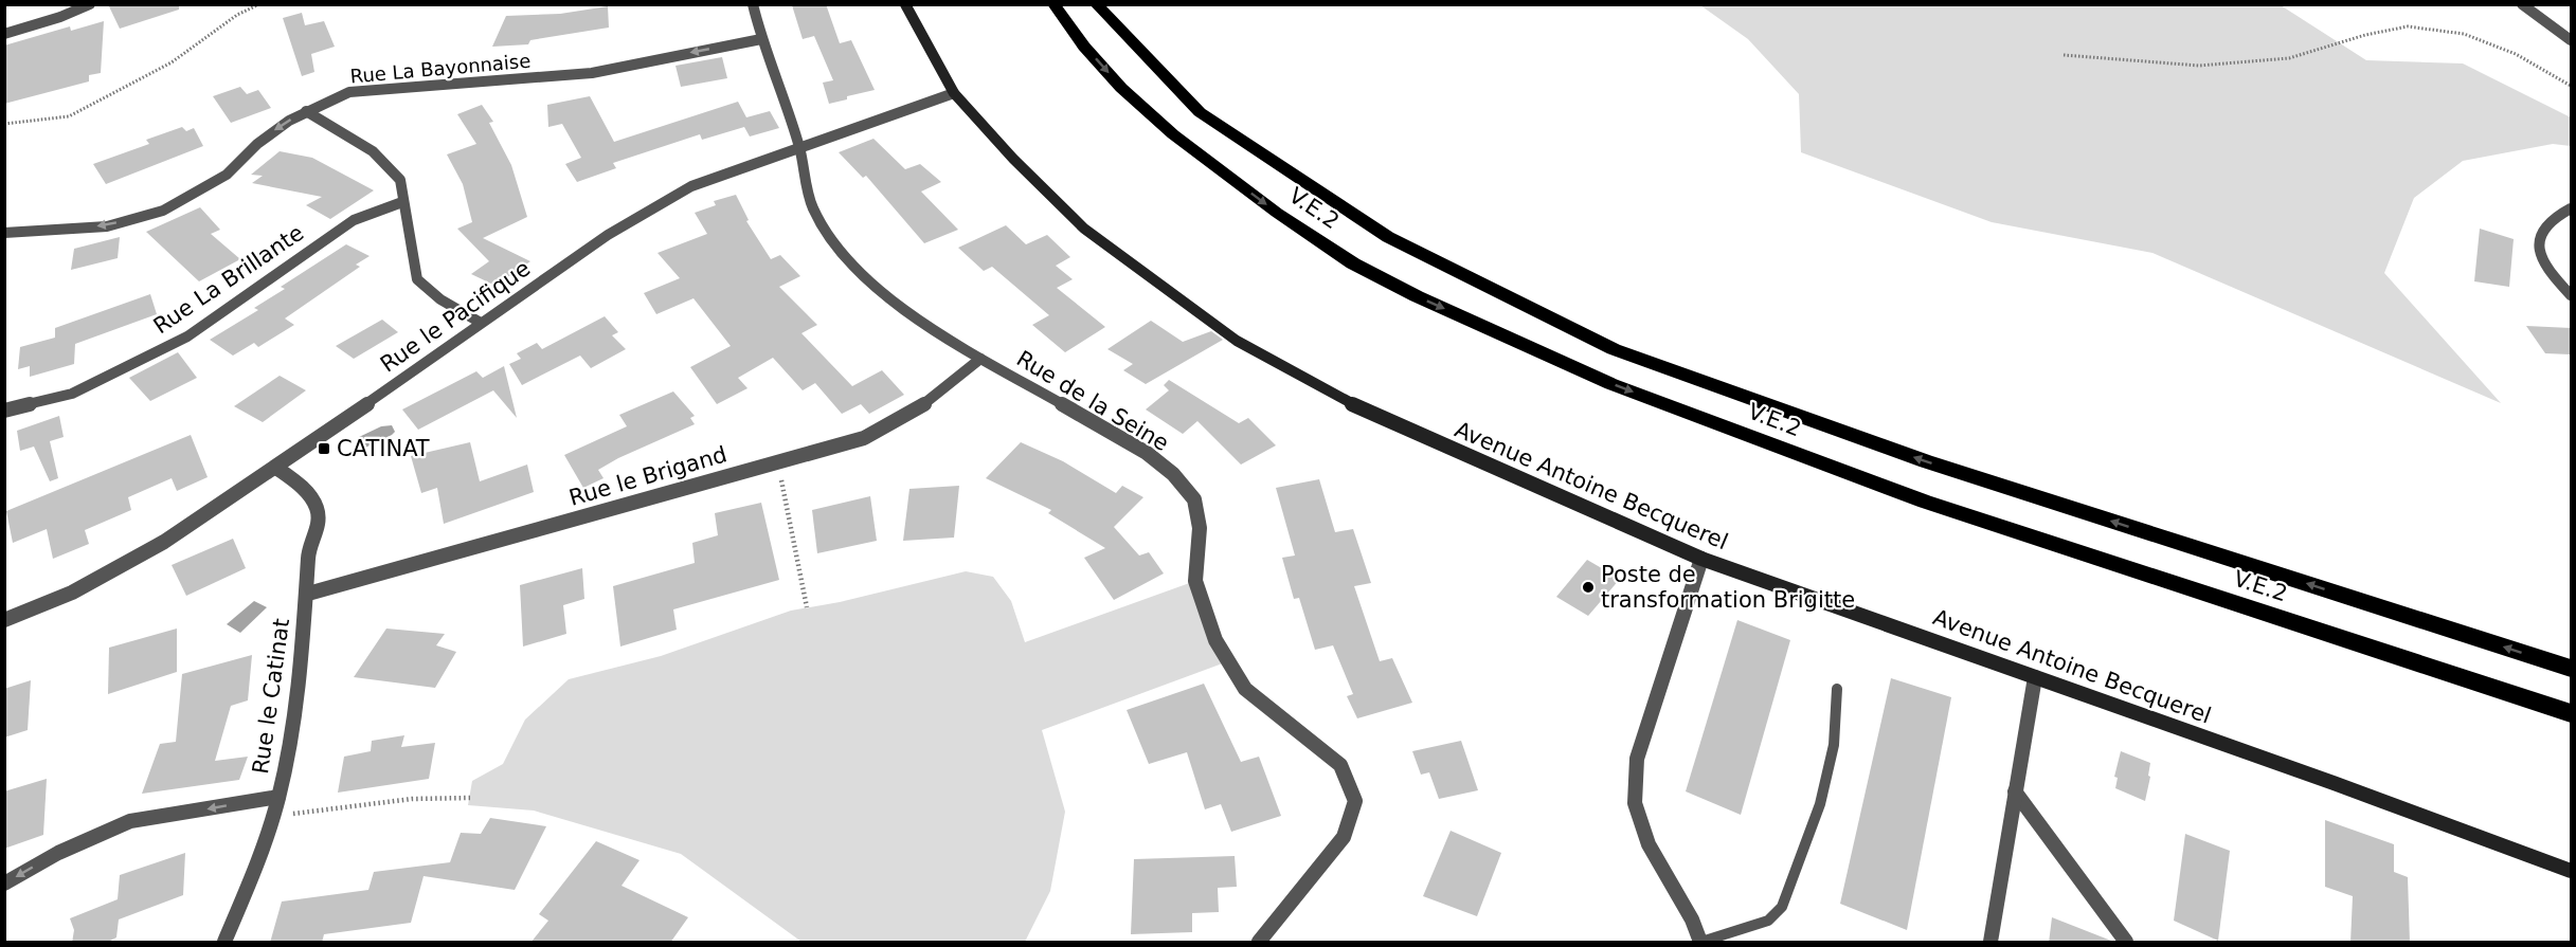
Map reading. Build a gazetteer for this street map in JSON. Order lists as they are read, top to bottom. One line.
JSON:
{"streets":{"highway":["V.E.2"],"street":["Rue La Bayonnaise","Rue La Brillante","Rue le Pacifique","Rue de la Seine","Rue le Brigand","Avenue Antoine Becquerel","Rue le Catinat"]},"crossings":[["Rue La Bayonnaise","Rue de la Seine"],["Rue le Pacifique","Rue de la Seine"],["Rue le Pacifique","Avenue Antoine Becquerel"],["Rue le Pacifique","Rue le Catinat"],["Rue de la Seine","Rue le Brigand"],["Rue le Brigand","Rue le Catinat"]],"one_way":["Rue La Bayonnaise"],"places":{"transit":["CATINAT"],"other":["Poste de transformation Brigitte"]}}
